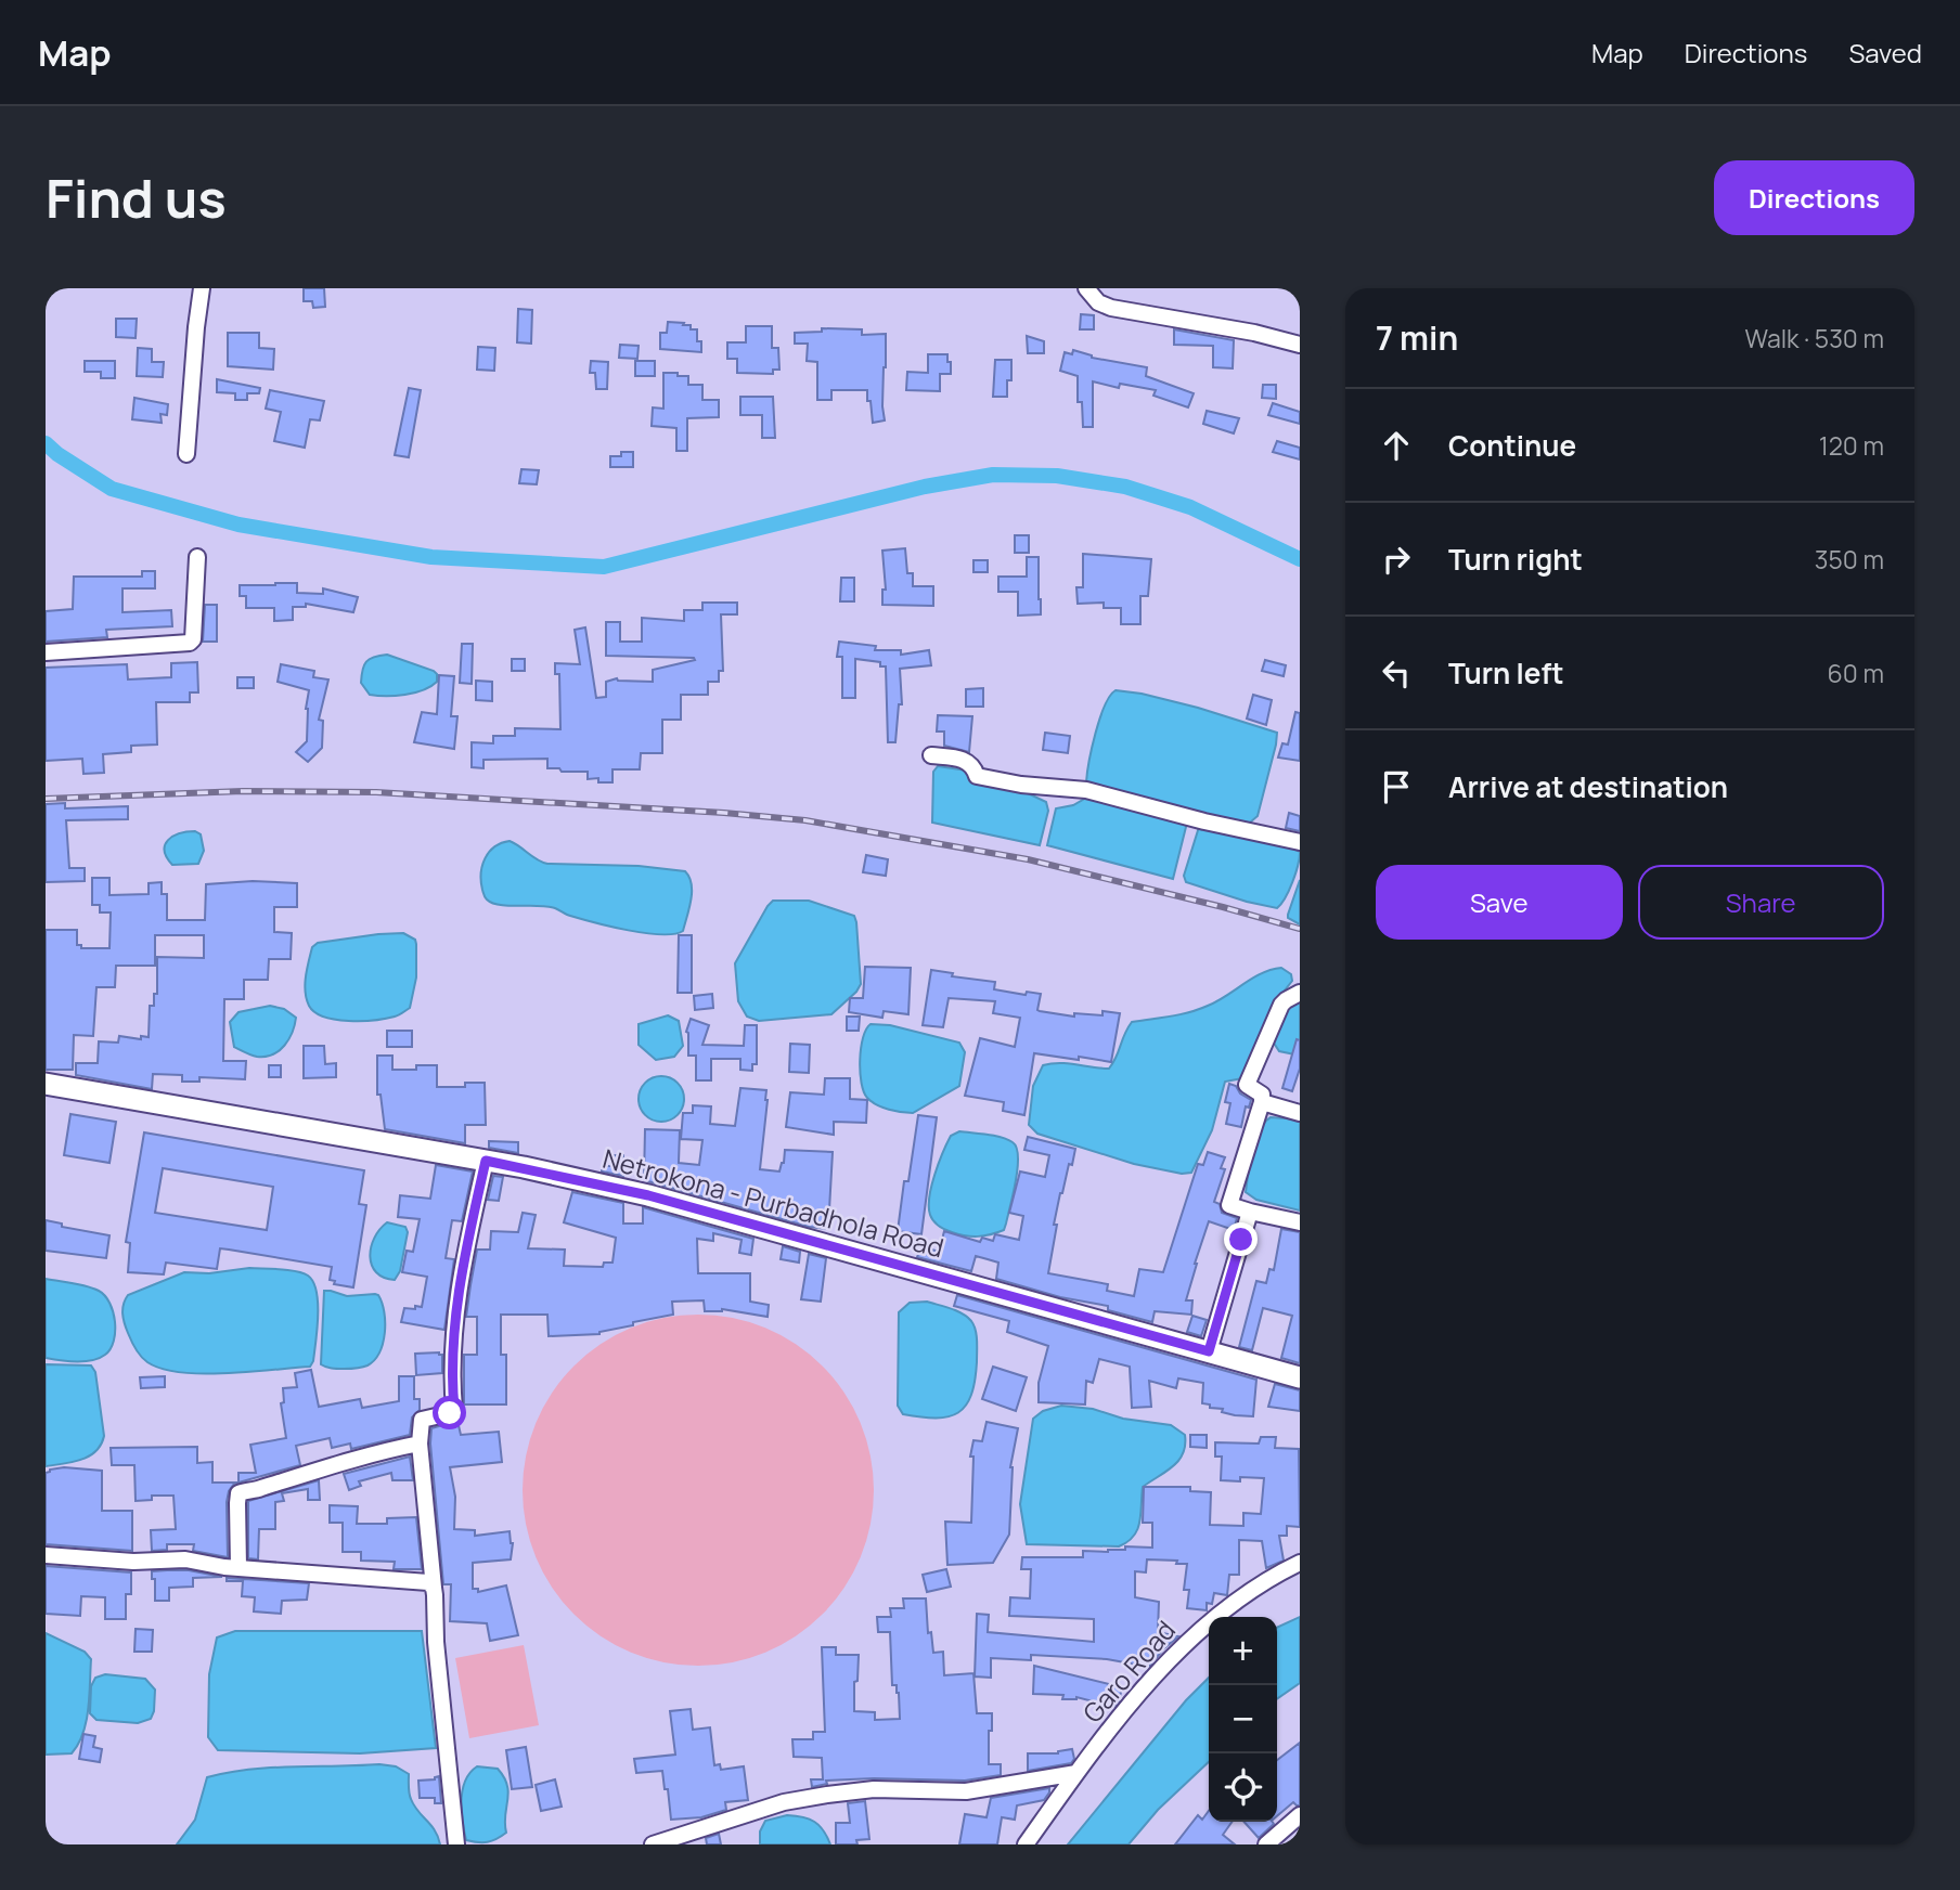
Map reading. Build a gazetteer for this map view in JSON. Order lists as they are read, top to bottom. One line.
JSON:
{"streets":{"main road":["Netrokona - Purbadhola Road"],"street":["Garo Road"]},"page":{"header":"Map","nav":["Map","Directions","Saved"],"buttons":["Directions",["Save","Share"]],"title":"Find us","heading":["7 min","Walk · 530 m"],"list":[["Continue","120 m"],["Turn right","350 m"],["Turn left","60 m"],"Arrive at destination"],"map_buttons":["+","−"]}}
